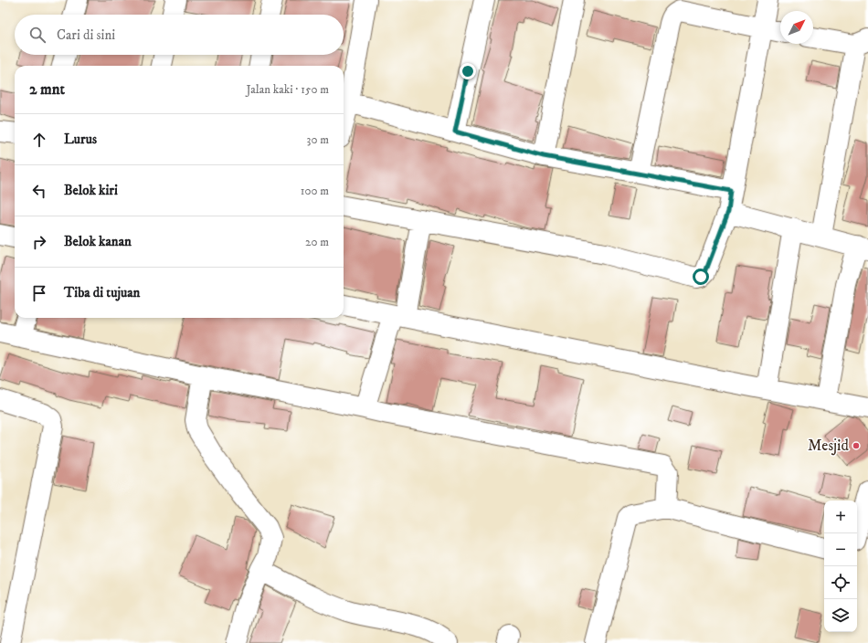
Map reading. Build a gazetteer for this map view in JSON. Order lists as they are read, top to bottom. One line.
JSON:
{"places":["Mesjid"],"north":"top right","page":{"search":"Cari di sini","heading":["2 mnt","Jalan kaki · 150 m"],"list":[["Lurus","30 m"],["Belok kiri","100 m"],["Belok kanan","20 m"],"Tiba di tujuan"],"map_buttons":["+","−"]}}
